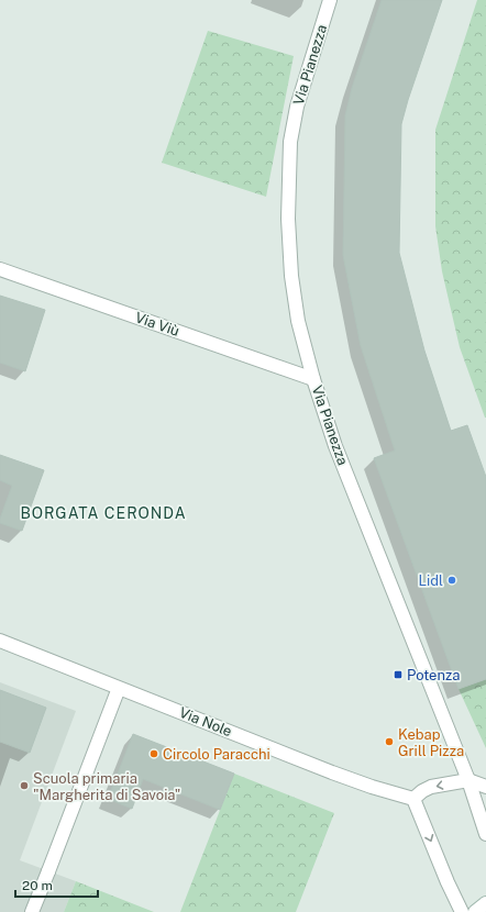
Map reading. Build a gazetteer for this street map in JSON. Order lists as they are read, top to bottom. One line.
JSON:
{"streets":{"street":["Via Pianezza","Via Viù","Via Nole"]},"crossings":[["Via Pianezza","Via Viù"]],"districts":["BORGATA CERONDA"],"places":{"other":["Lidl","Kebap Grill Pizza","Circolo Paracchi","Scuola primaria \"Margherita di Savoia\""],"transit":["Potenza"]},"scale_bar":"20 m"}
